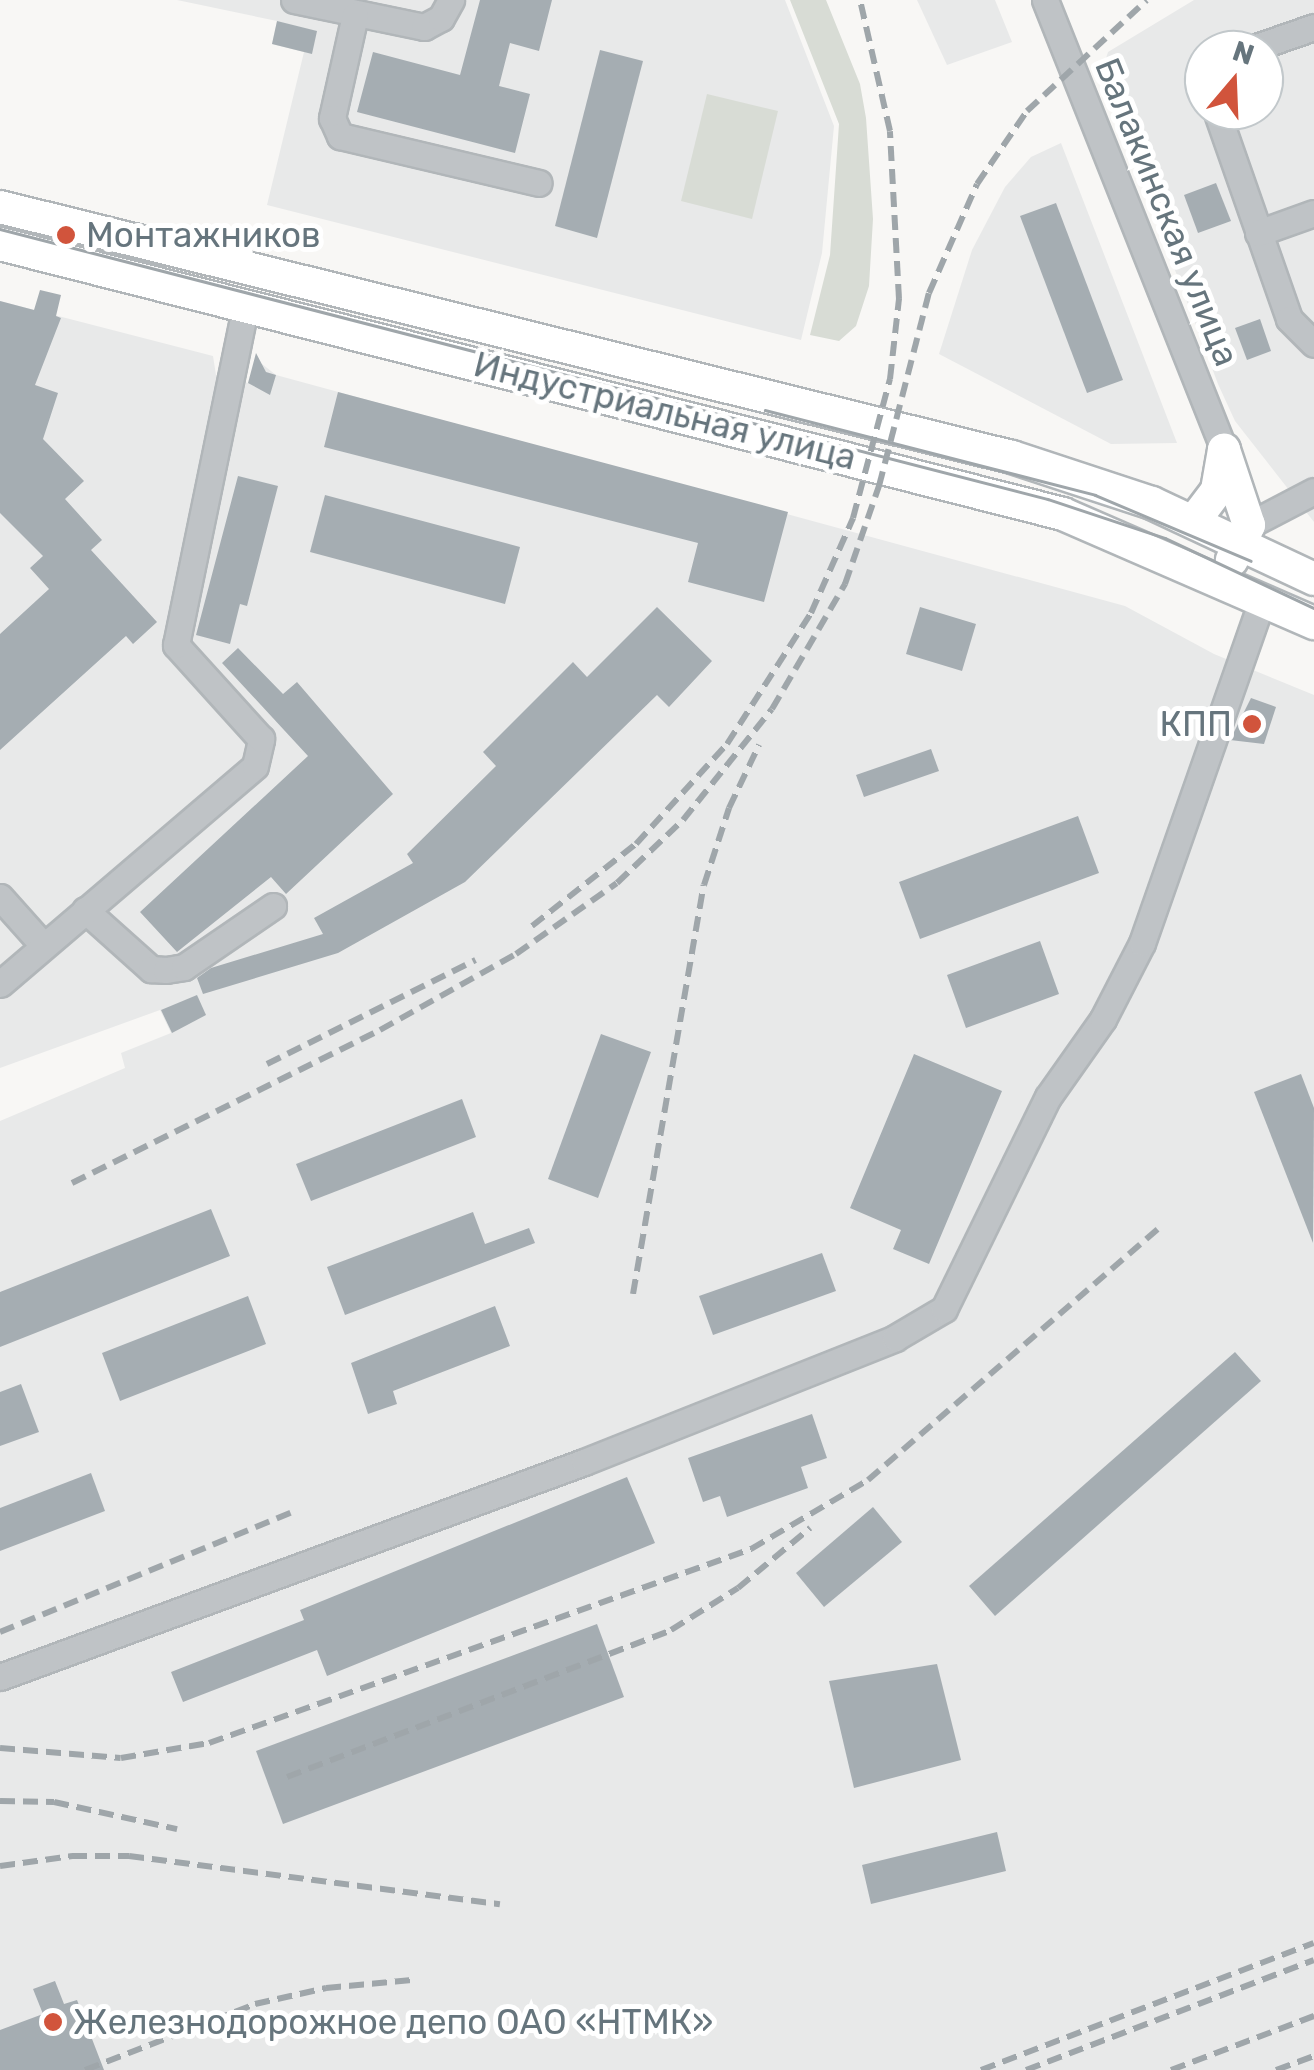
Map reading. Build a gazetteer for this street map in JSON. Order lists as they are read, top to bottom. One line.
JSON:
{"streets":{"main road":["Индустриальная улица"],"street":["Балакинская улица"]},"places":["Монтажников","КПП","Железнодорожное депо ОАО «НТМК»"],"north":"top"}
